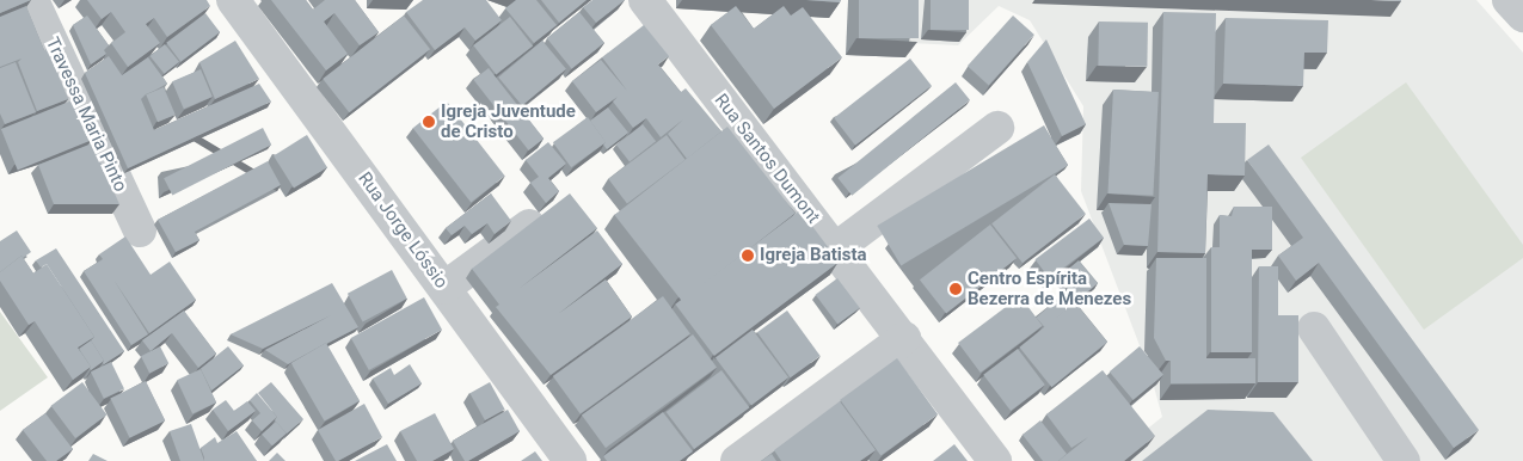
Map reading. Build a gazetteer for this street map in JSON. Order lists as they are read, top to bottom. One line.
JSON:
{"streets":{"street":["Travessa Maria Pinto","Rua Santos Dumont","Rua Jorge Lóssio"]},"places":["Igreja Juventude de Cristo","Igreja Batista","Centro Espírita Bezerra de Menezes"]}
